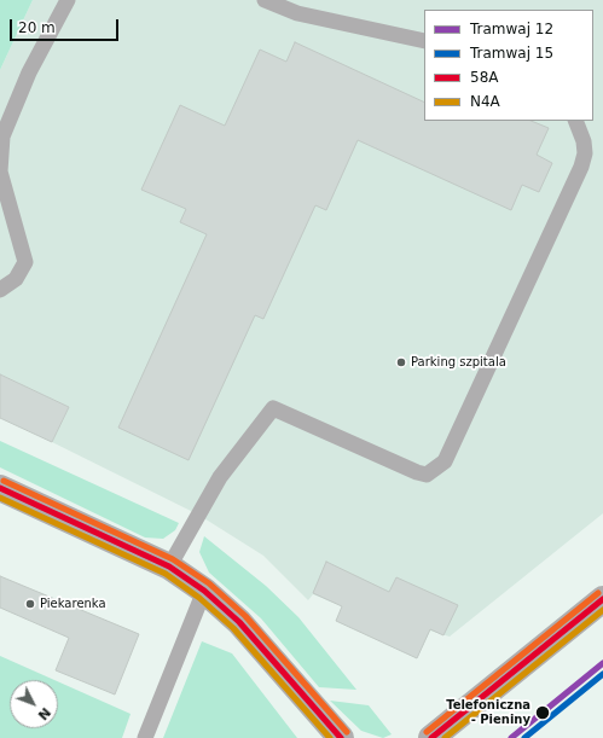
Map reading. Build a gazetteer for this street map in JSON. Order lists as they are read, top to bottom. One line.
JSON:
{"places":["Parking szpitala","Piekarenka","Telefoniczna - Pieniny"],"lines":["transit line 58A","transit line N4A","tram line 12","tram line 15"],"legend":["Tramwaj 12","Tramwaj 15","58A","N4A"],"scale_bar":"20 m","north":"bottom right"}
